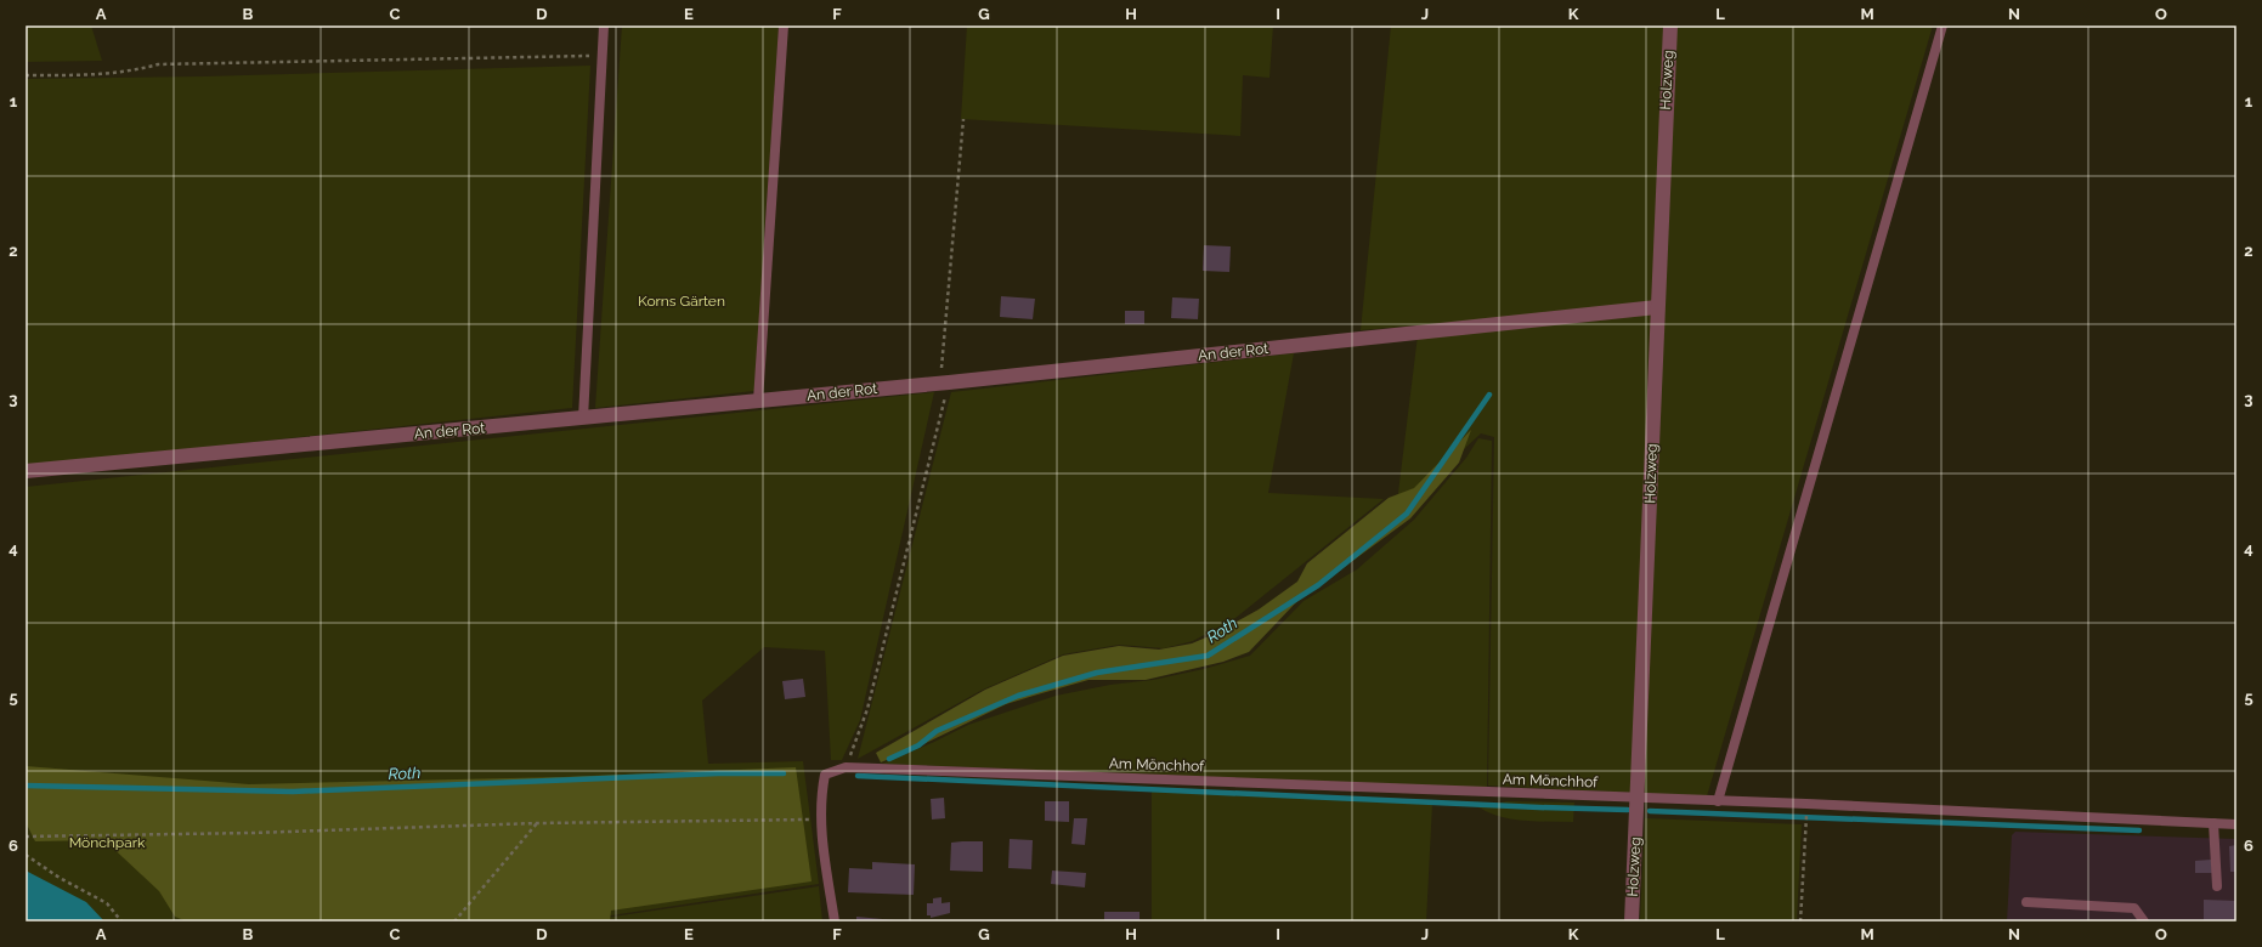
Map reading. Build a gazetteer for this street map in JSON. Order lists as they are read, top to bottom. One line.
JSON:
{"streets":{"street":["Holzweg","An der Rot"],"lane":["Am Mönchhof"]},"crossings":[["Holzweg","An der Rot"],["Holzweg","Am Mönchhof"]],"water":["Roth"],"parks":["Korns Gärten","Mönchpark"],"grid":{"columns":["A","B","C","D","E","F","G","H","I","J","K","L","M","N","O"],"rows":["1","2","3","4","5","6"]}}
